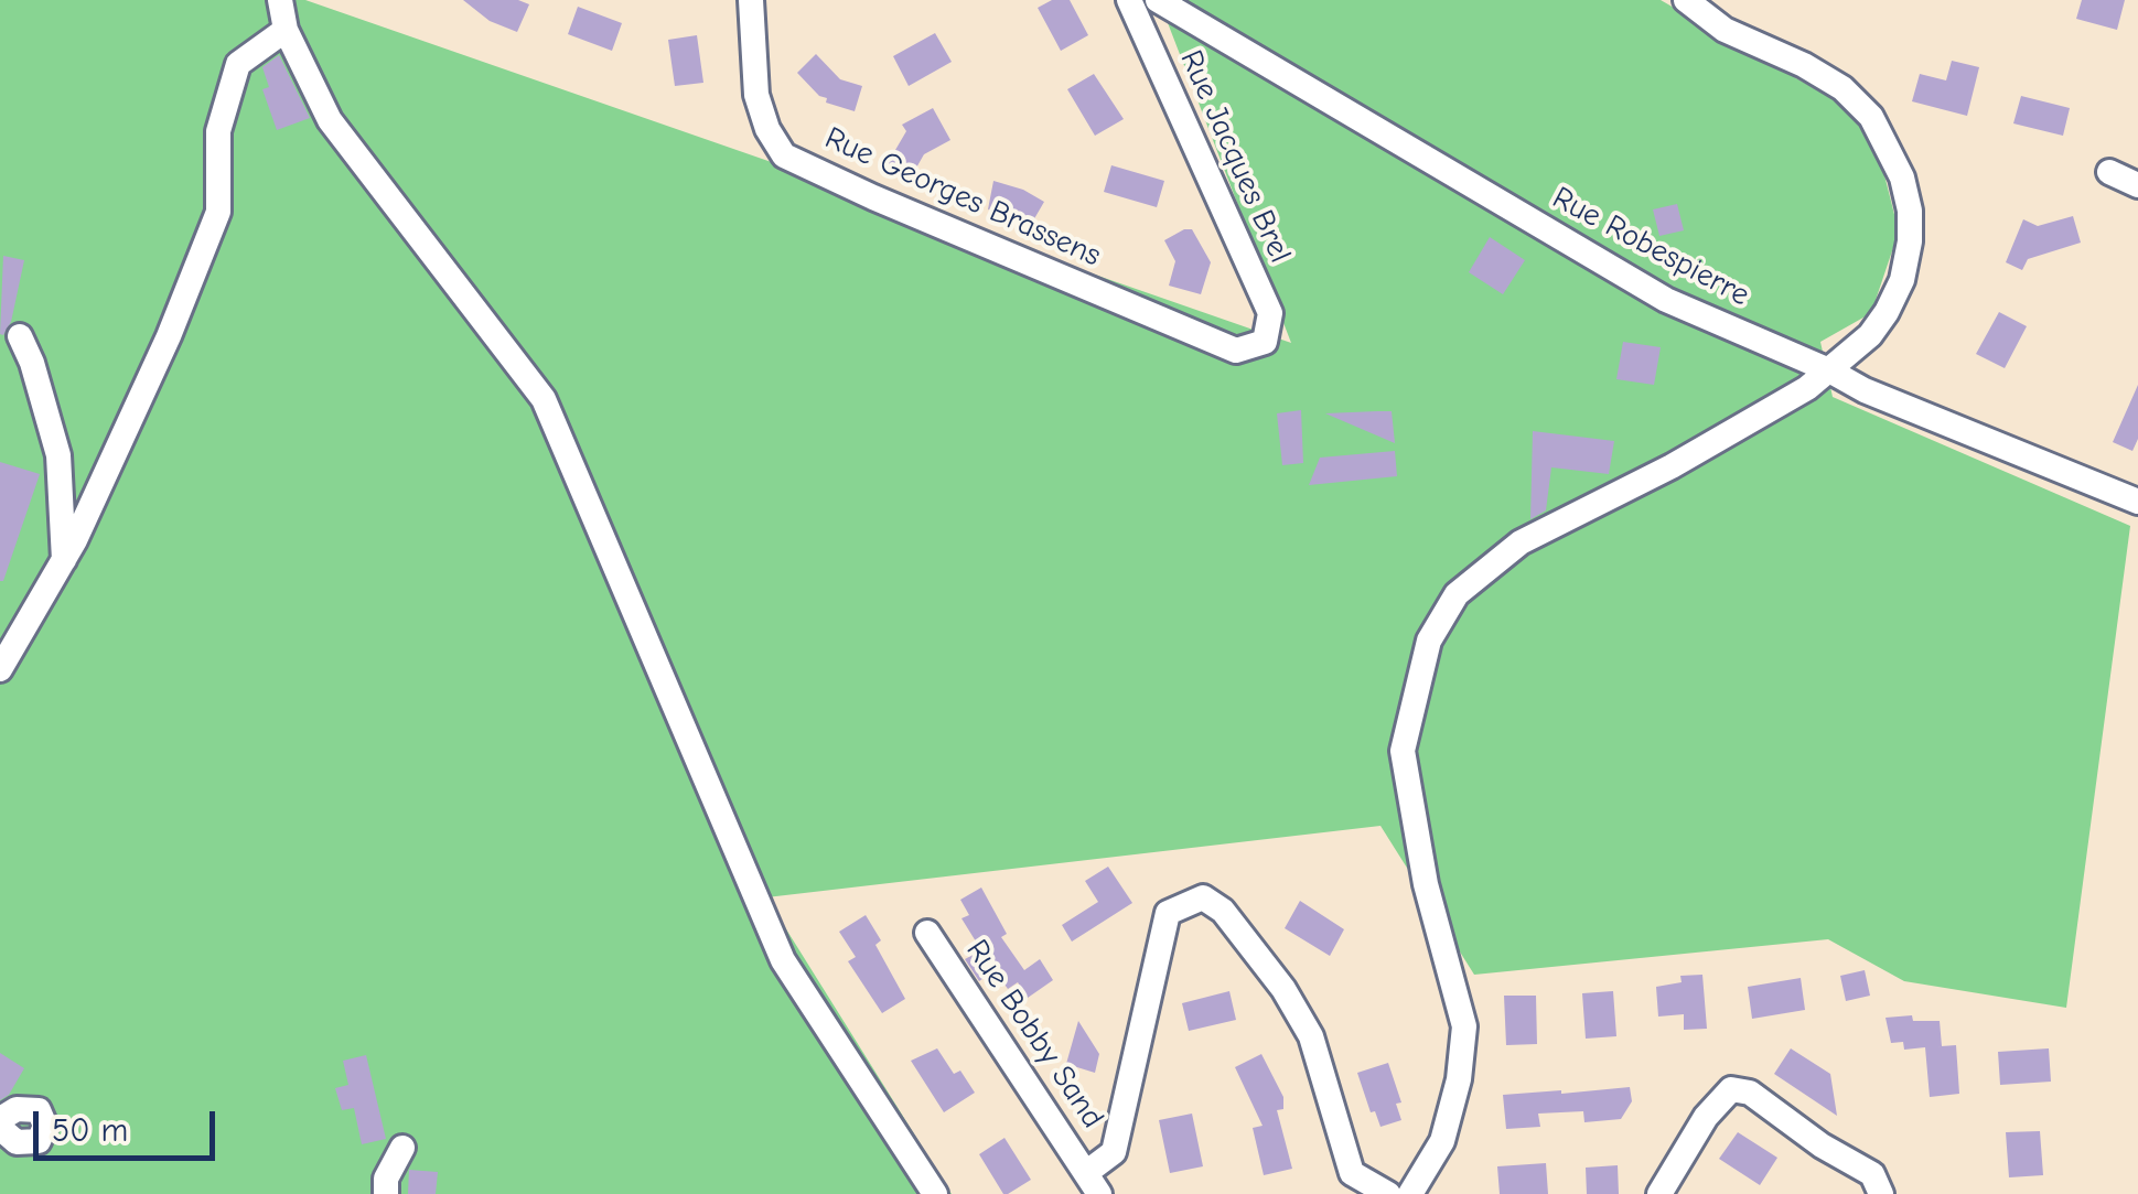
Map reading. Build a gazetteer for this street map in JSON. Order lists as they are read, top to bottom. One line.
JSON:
{"streets":{"street":["Rue Jacques Brel","Rue Georges Brassens","Rue Robespierre","Rue Bobby Sand"]},"crossings":[["Rue Jacques Brel","Rue Georges Brassens"]],"scale_bar":"50 m"}
